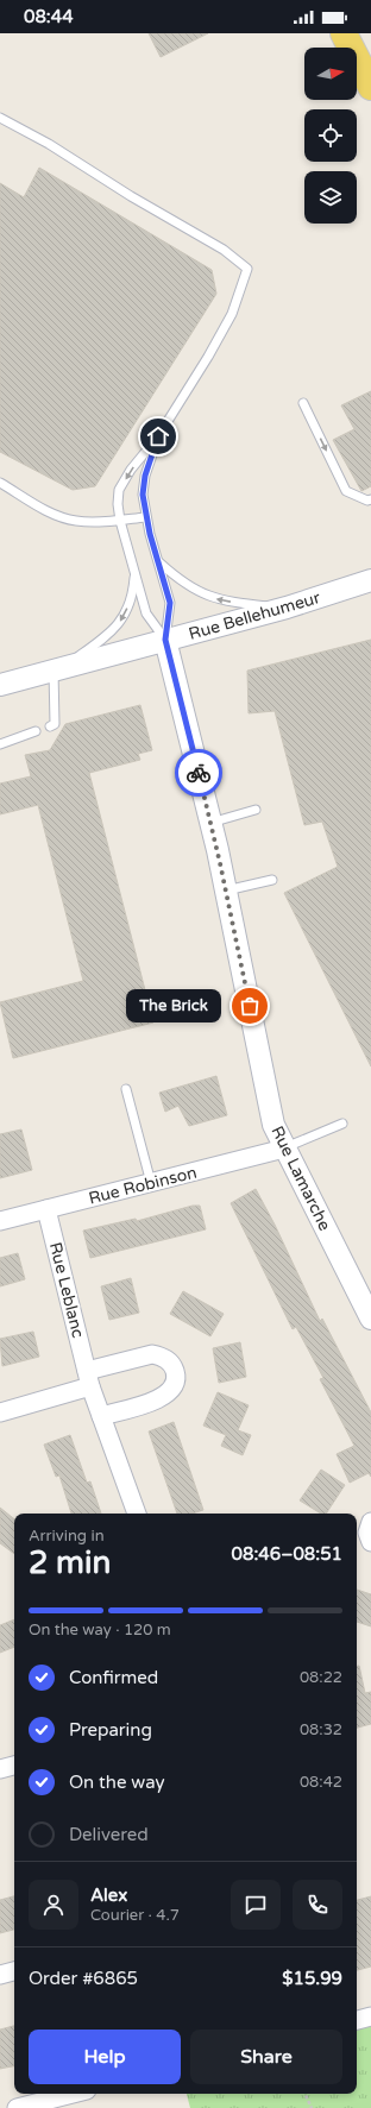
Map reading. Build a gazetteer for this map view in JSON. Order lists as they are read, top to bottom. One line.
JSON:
{"streets":{"street":["Rue Bellehumeur","Rue Lamarche","Rue Robinson","Rue Leblanc"]},"crossings":[["Rue Bellehumeur","Rue Lamarche"],["Rue Lamarche","Rue Robinson"],["Rue Robinson","Rue Leblanc"]],"places":["The Brick"],"north":"right","page":{"status":"08:44","bubble":"The Brick","heading":["2 min","Arriving in","08:46–08:51"],"panel":["Alex","Courier · 4.7","Order #6865","$15.99"],"bar":"On the way · 120 m","list":[["Confirmed","08:22"],["Preparing","08:32"],["On the way","08:42"],"Delivered"],"buttons":["Help","Share"]}}
